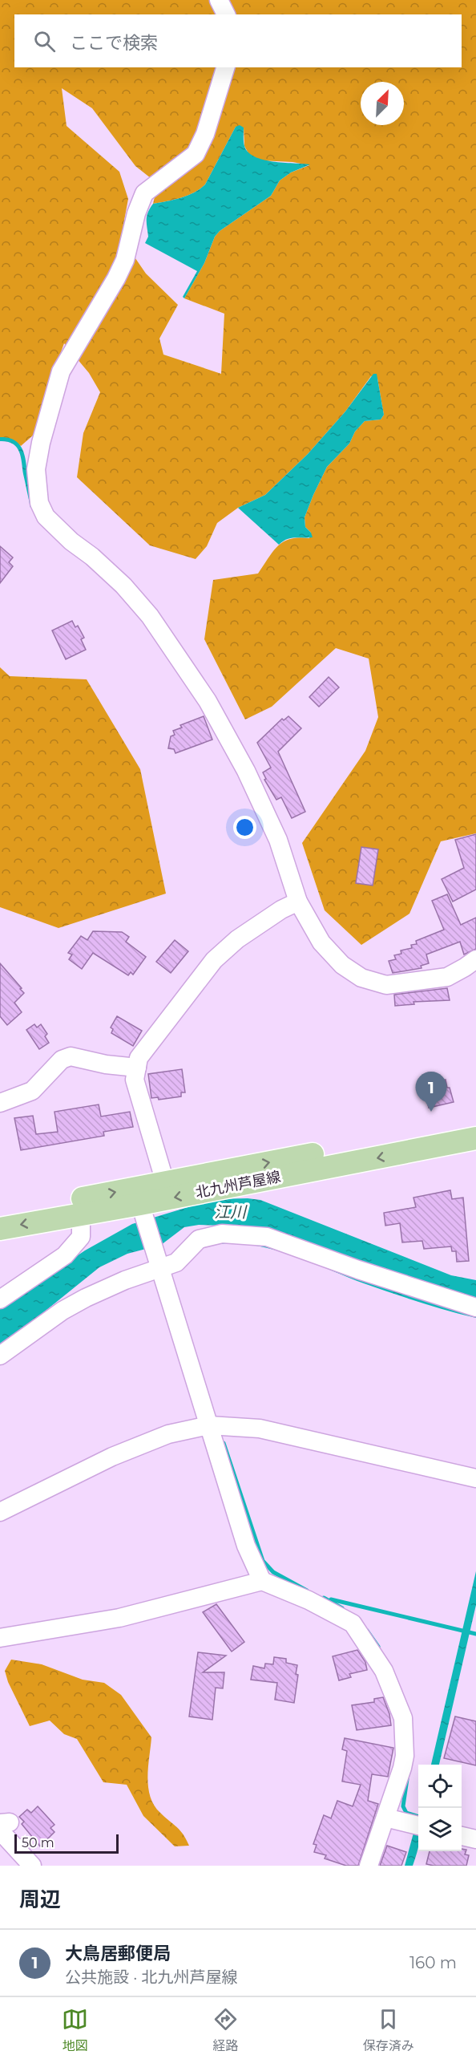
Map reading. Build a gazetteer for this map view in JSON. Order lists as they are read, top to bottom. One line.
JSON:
{"streets":{"main road":["北九州芦屋線"]},"water":["江川"],"scale_bar":"50 m","north":"top right","page":{"search":"ここで検索","pins":"1","scale":"50 m","heading":"周辺","list":[{"mark":"1","name":"大鳥居郵便局","note":"公共施設 · 北九州芦屋線","value":"160 m"}],"nav":["地図","経路","保存済み"]}}
